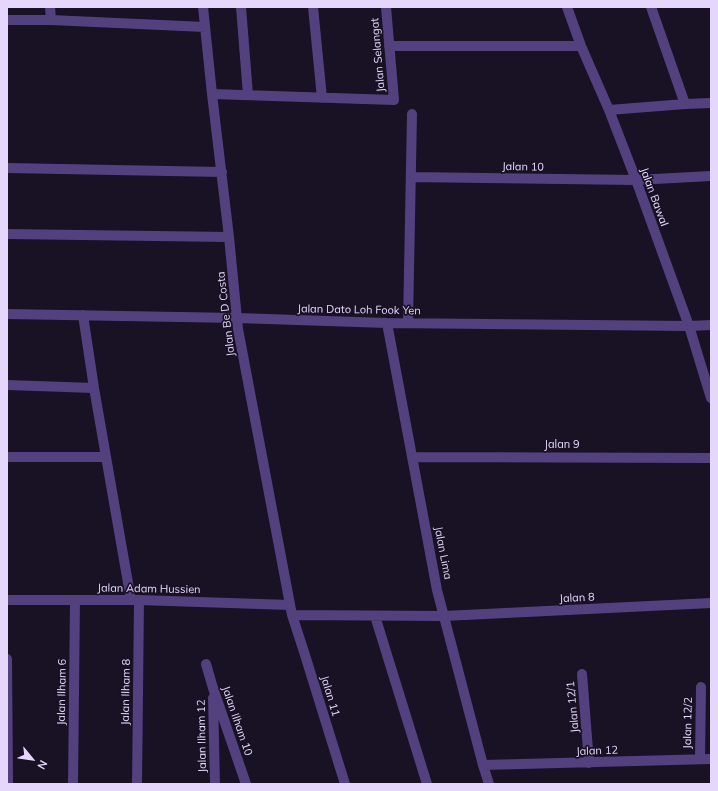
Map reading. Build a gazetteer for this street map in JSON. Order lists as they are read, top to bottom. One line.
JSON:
{"streets":{"street":["Jalan Selangat","Jalan 10","Jalan Bawal","Jalan Dato Loh Fook Yen","Jalan Be D Costa","Jalan 9","Jalan Lima","Jalan Adam Hussien","Jalan 8","Jalan Ilham 6","Jalan Ilham 8","Jalan 11","Jalan 12/1","Jalan Ilham 10","Jalan 12/2","Jalan Ilham 12","Jalan 12"]},"crossings":[["Jalan 10","Jalan Bawal"],["Jalan Bawal","Jalan Dato Loh Fook Yen"],["Jalan Dato Loh Fook Yen","Jalan Be D Costa"],["Jalan Dato Loh Fook Yen","Jalan Lima"],["Jalan Dato Loh Fook Yen","Jalan Ilham 8"],["Jalan Be D Costa","Jalan Adam Hussien"],["Jalan Be D Costa","Jalan 11"],["Jalan 9","Jalan Lima"],["Jalan Lima","Jalan 8"],["Jalan Lima","Jalan 12"],["Jalan Adam Hussien","Jalan 8"],["Jalan Adam Hussien","Jalan Ilham 6"],["Jalan Adam Hussien","Jalan Ilham 8"],["Jalan Adam Hussien","Jalan 11"],["Jalan 12/1","Jalan 12"],["Jalan Ilham 10","Jalan Ilham 12"],["Jalan 12/2","Jalan 12"]],"north":"bottom right"}
